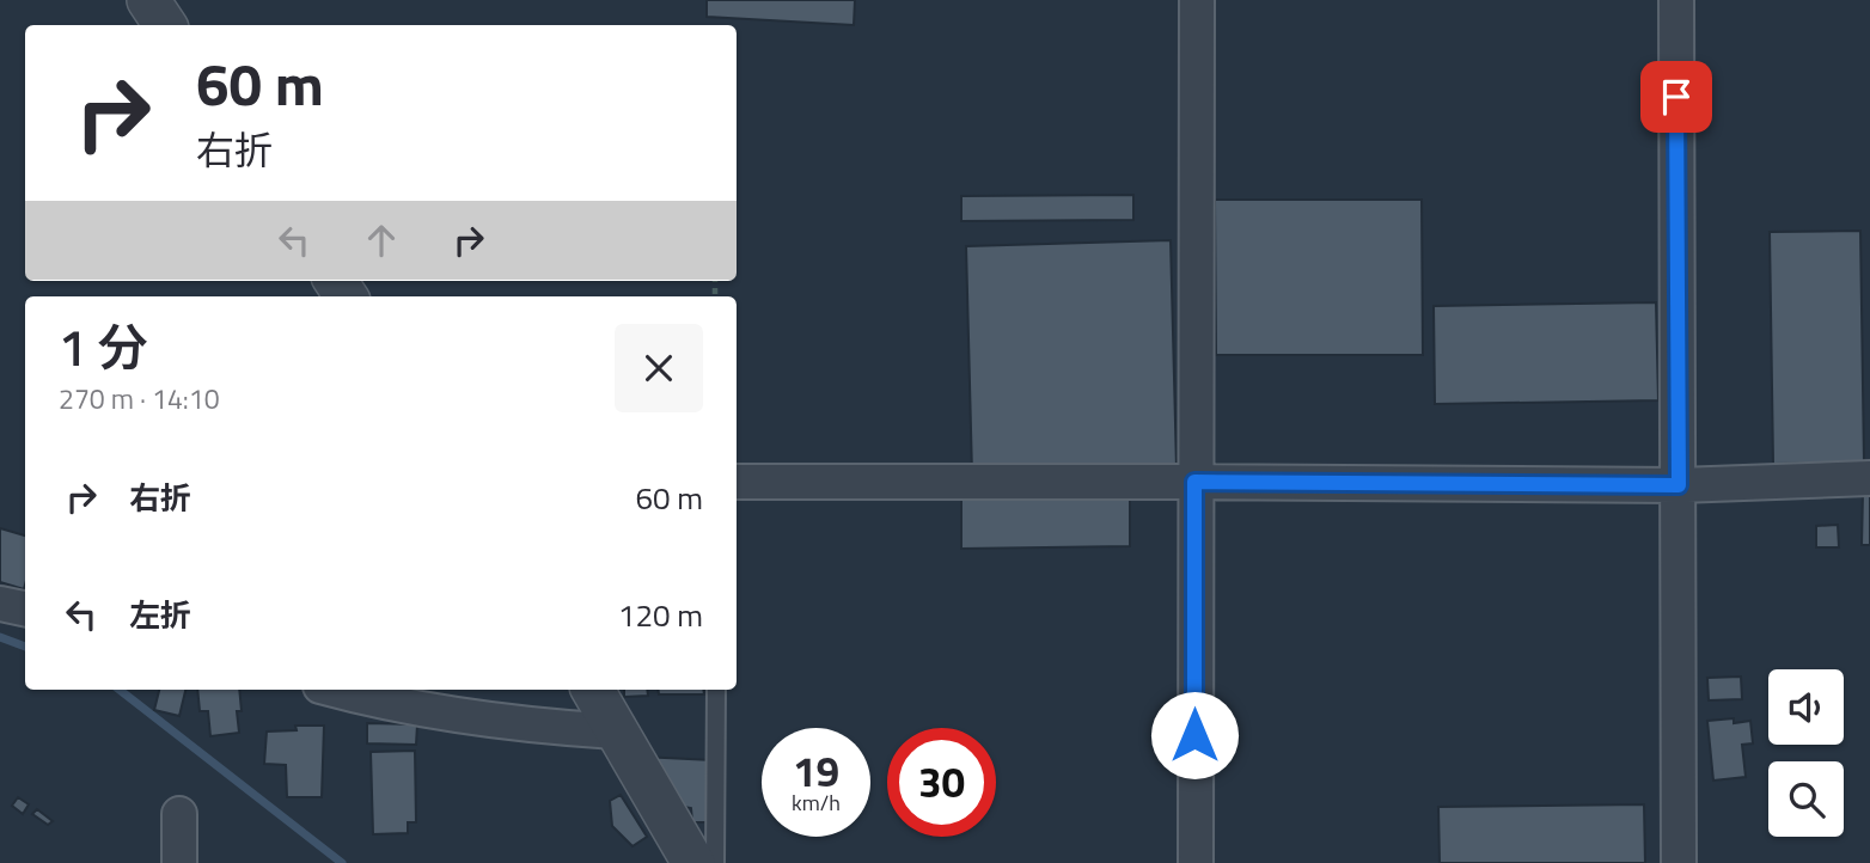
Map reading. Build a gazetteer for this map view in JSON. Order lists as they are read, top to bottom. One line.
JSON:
{"page":{"turn":["60 m","右折"],"heading":["1 分","270 m · 14:10"],"list":[{"name":"右折","value":"60 m"},{"name":"左折","value":"120 m"}],"speed":"19 km/h","limit":"30"}}
